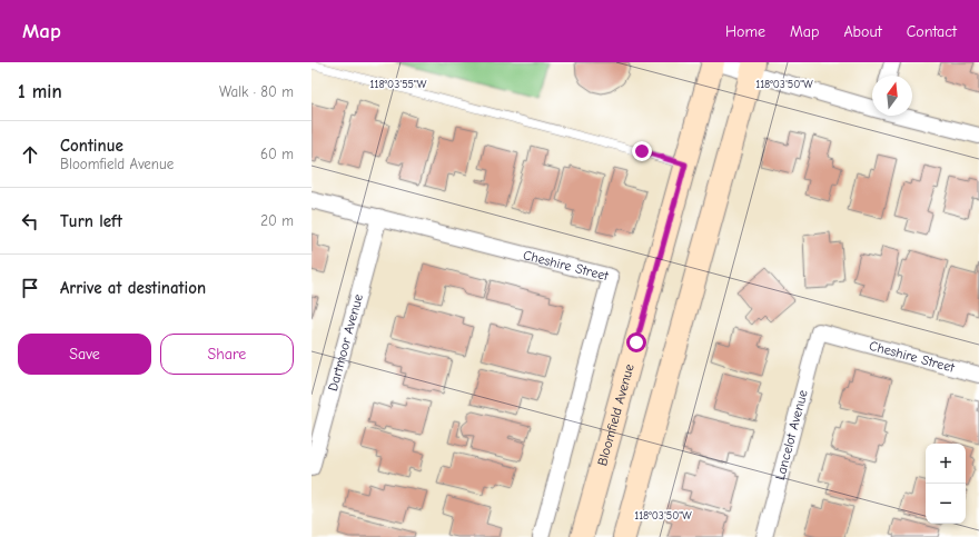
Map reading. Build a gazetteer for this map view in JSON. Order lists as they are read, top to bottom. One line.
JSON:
{"streets":{"main road":["Bloomfield Avenue"],"street":["Cheshire Street","Dartmoor Avenue","Lancelot Avenue"]},"crossings":[["Cheshire Street","Dartmoor Avenue"],["Cheshire Street","Lancelot Avenue"]],"north":"top","page":{"header":"Map","nav":["Home","Map","About","Contact"],"heading":["1 min","Walk · 80 m"],"list":[["Continue","Bloomfield Avenue","60 m"],["Turn left","20 m"],"Arrive at destination"],"buttons":["Save","Share"],"map_buttons":["+","−"]},"coordinates":["118°03'55\"W","118°03'50\"W"]}
